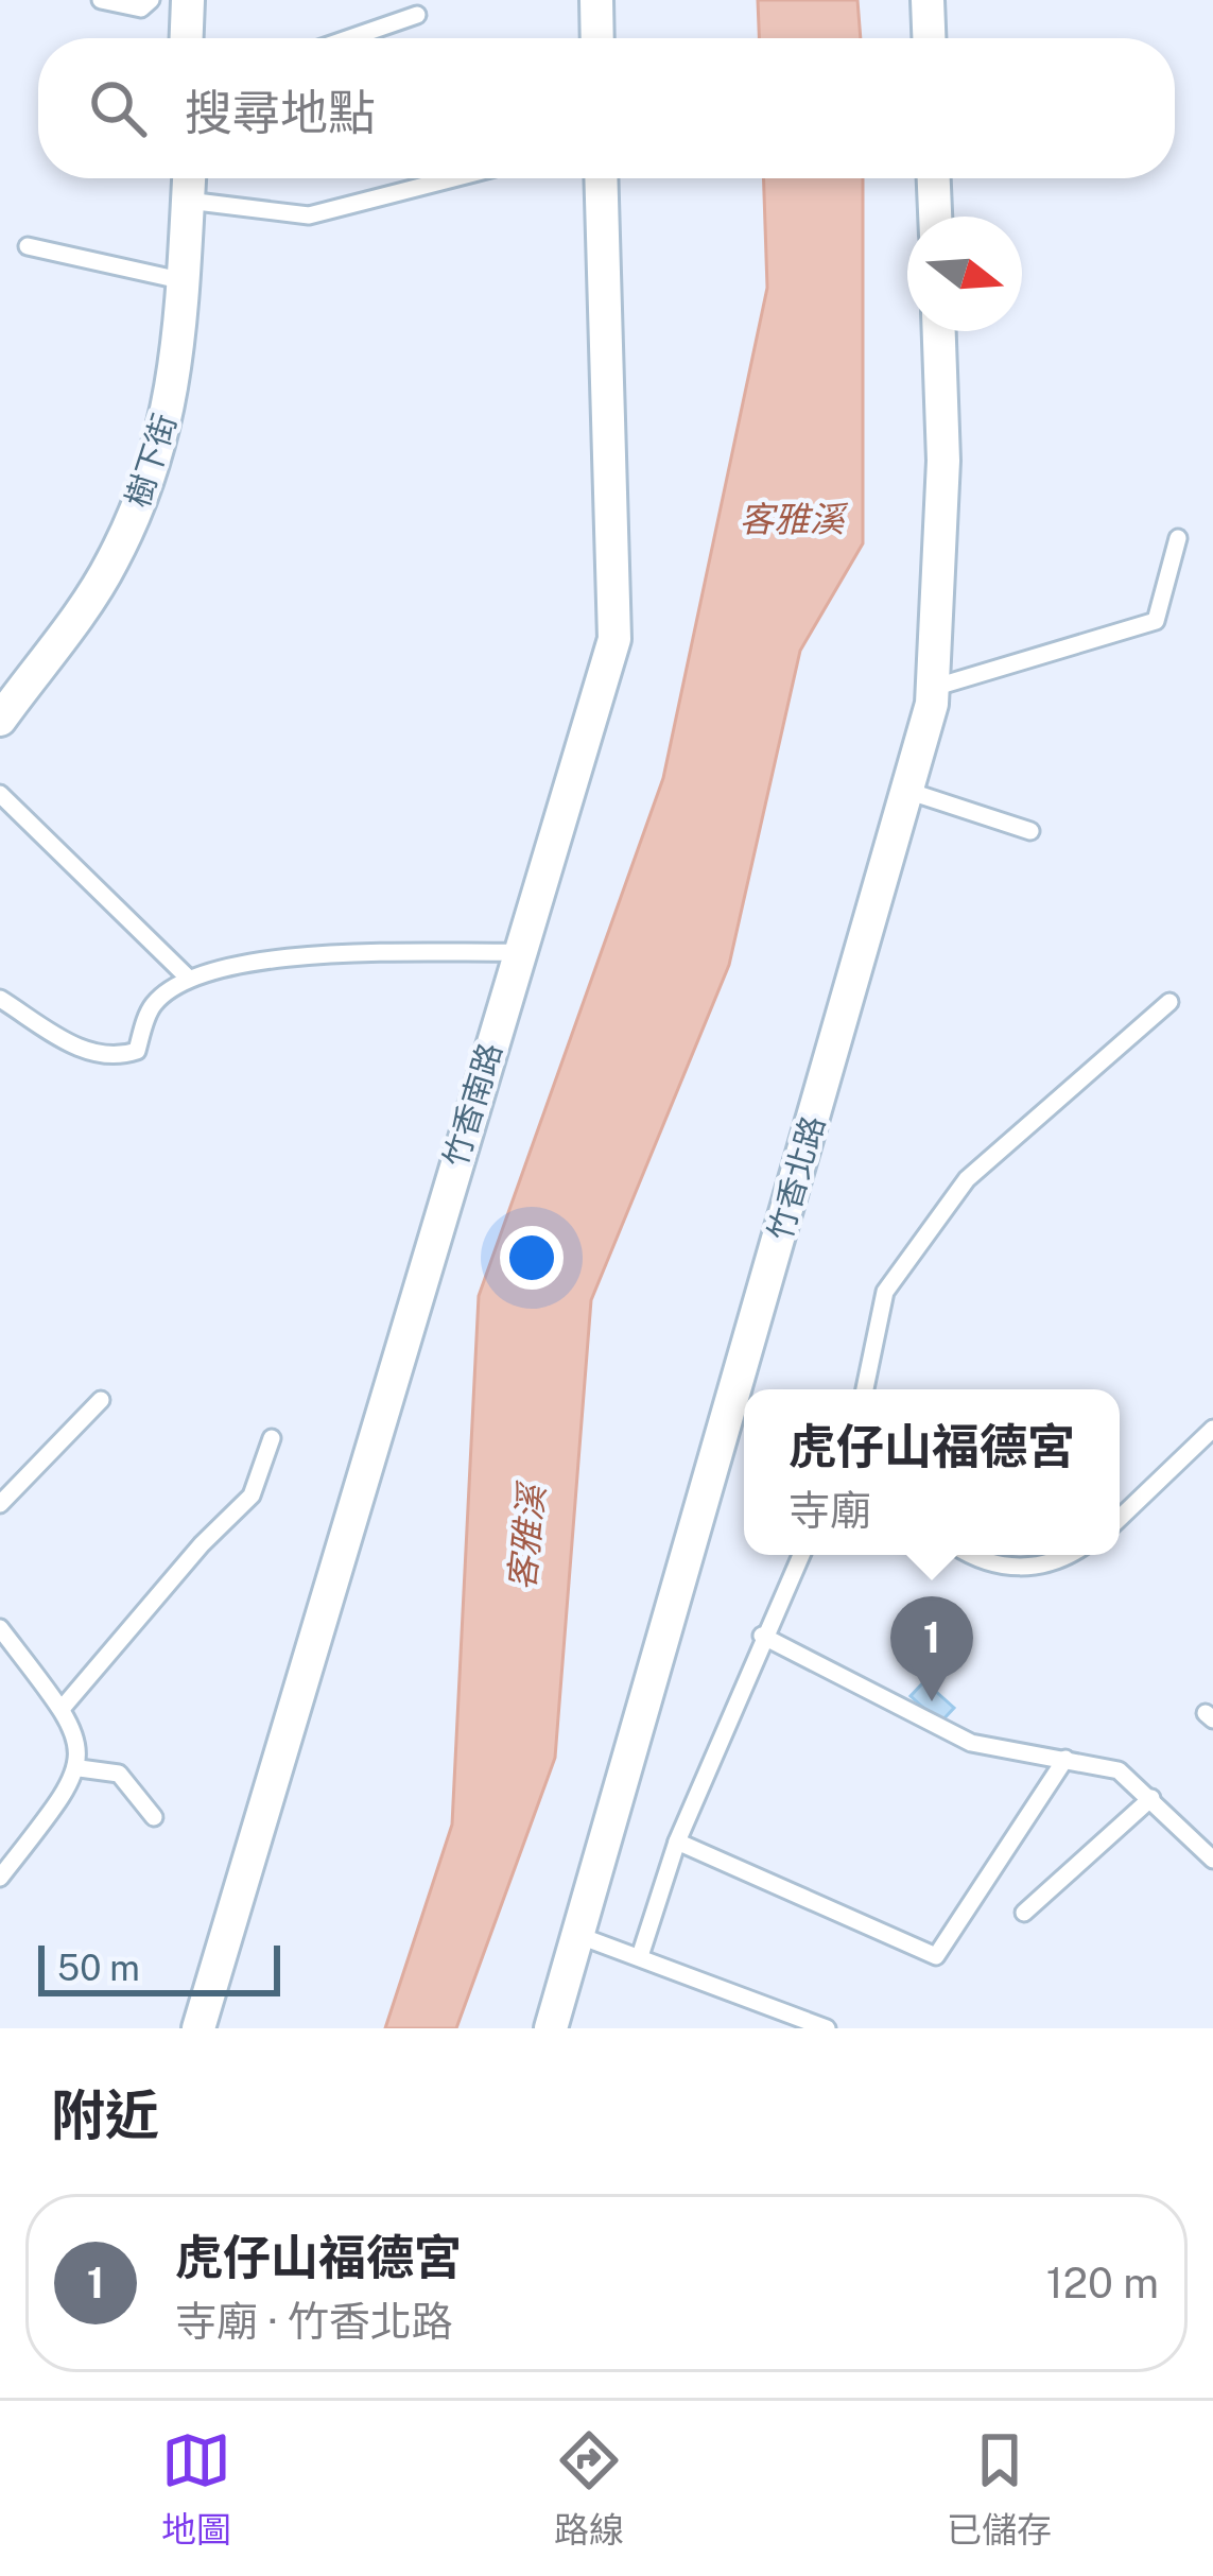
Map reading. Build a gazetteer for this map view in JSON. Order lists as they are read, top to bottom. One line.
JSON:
{"streets":{"street":["樹下街","竹香南路","竹香北路"]},"water":["客雅溪"],"scale_bar":"50 m","north":"right","page":{"search":"搜尋地點","popup":["虎仔山福德宮","寺廟"],"pins":"1","scale":"50 m","heading":"附近","list":[{"mark":"1","name":"虎仔山福德宮","note":"寺廟 · 竹香北路","value":"120 m"}],"nav":["地圖","路線","已儲存"]}}
